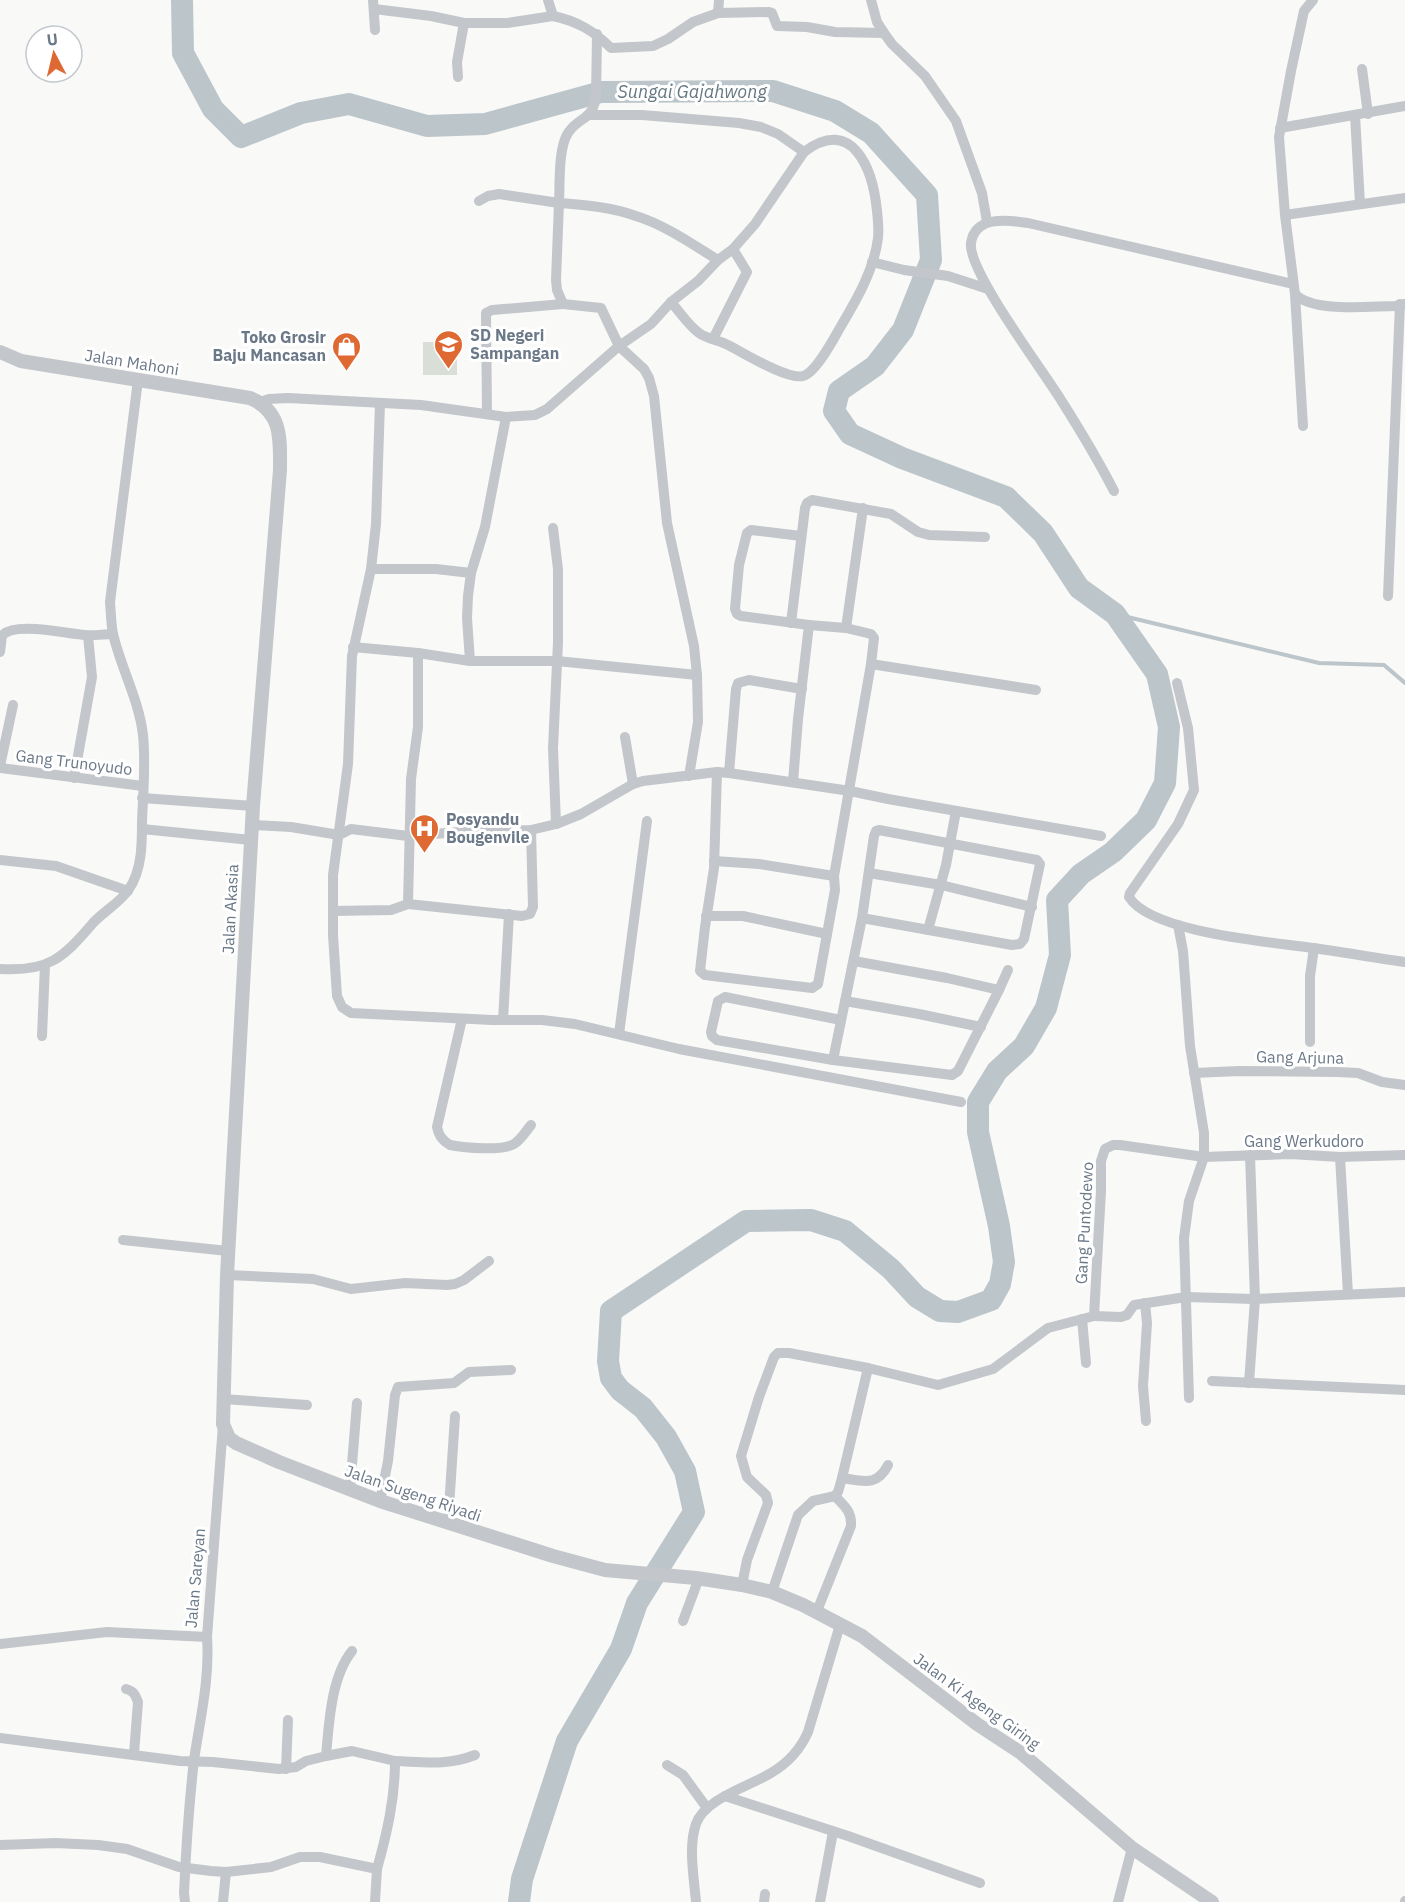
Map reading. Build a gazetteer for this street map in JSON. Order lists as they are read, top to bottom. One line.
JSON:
{"streets":{"street":["Jalan Mahoni","Gang Trunoyudo","Jalan Akasia","Gang Arjuna","Gang Werkudoro","Gang Puntodewo","Jalan Sugeng Riyadi","Jalan Sareyan","Jalan Ki Ageng Giring"]},"crossings":[["Jalan Mahoni","Jalan Akasia"],["Gang Trunoyudo","Jalan Akasia"],["Jalan Akasia","Jalan Sugeng Riyadi"],["Jalan Akasia","Jalan Sareyan"],["Gang Werkudoro","Gang Puntodewo"],["Jalan Sugeng Riyadi","Jalan Sareyan"],["Jalan Sugeng Riyadi","Jalan Ki Ageng Giring"]],"water":["Sungai Gajahwong"],"places":{"school or university":["SD Negeri Sampangan"],"shop":["Toko Grosir Baju Mancasan"],"hospital":["Posyandu Bougenvile"]},"north":"top"}
